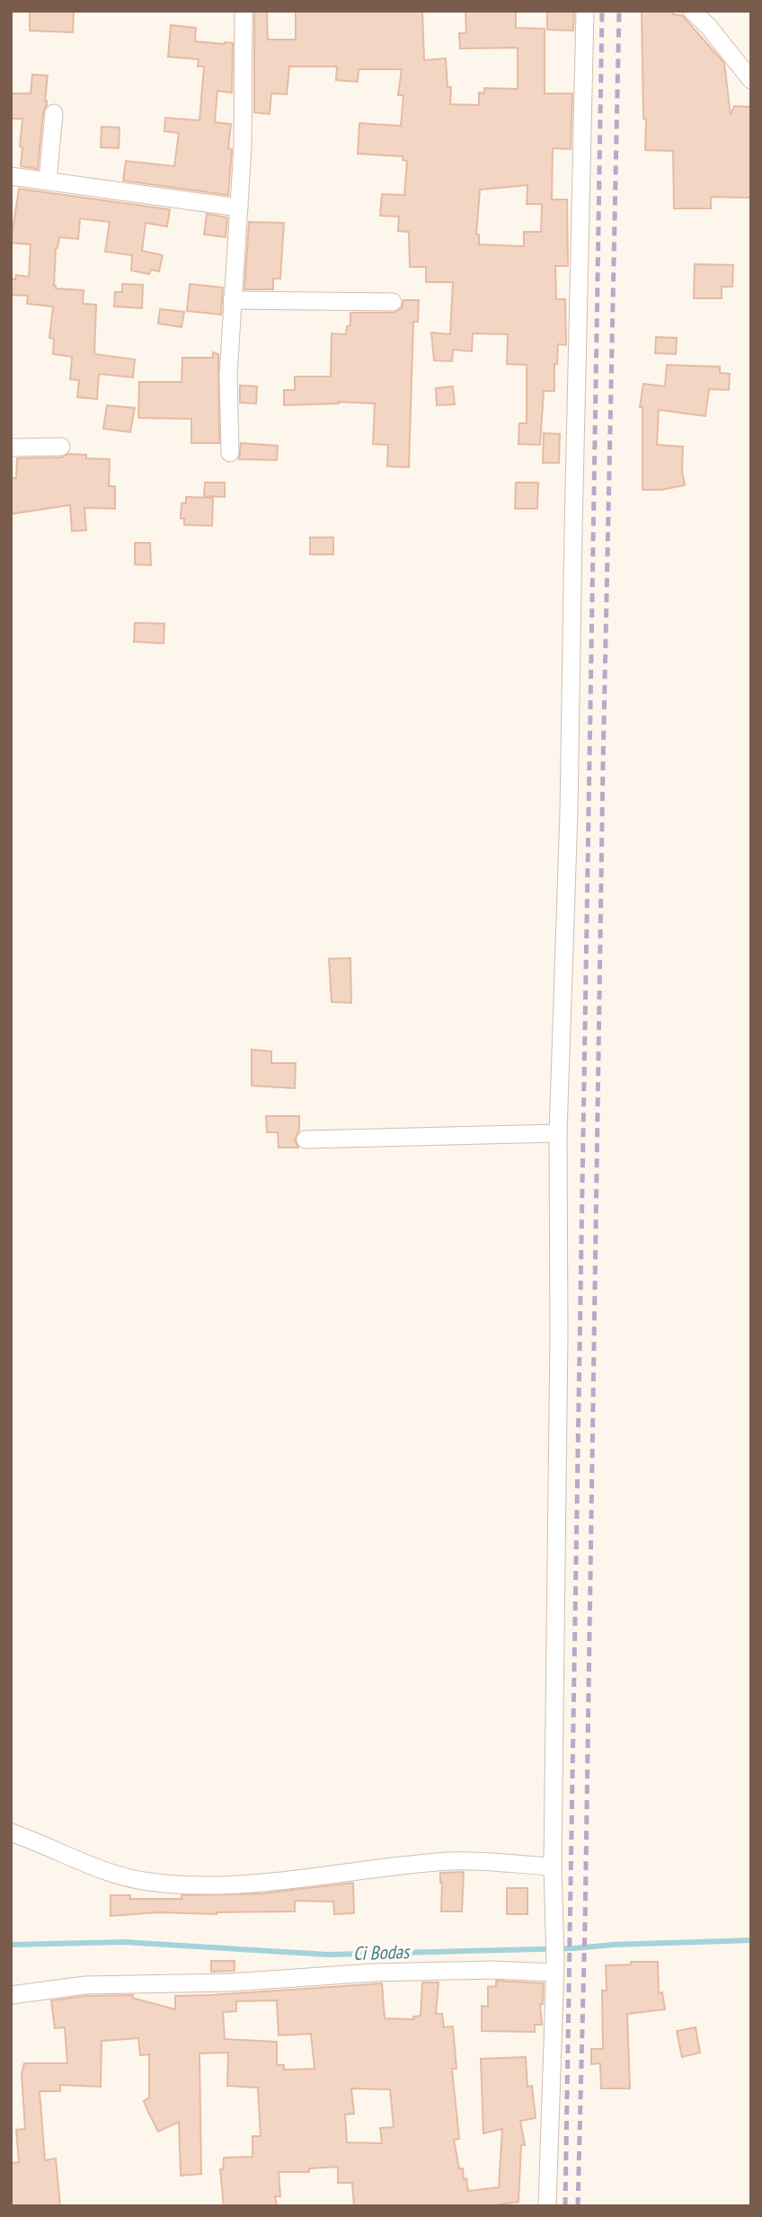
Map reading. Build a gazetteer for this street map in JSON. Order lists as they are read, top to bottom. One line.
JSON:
{"water":["Ci Bodas"]}
